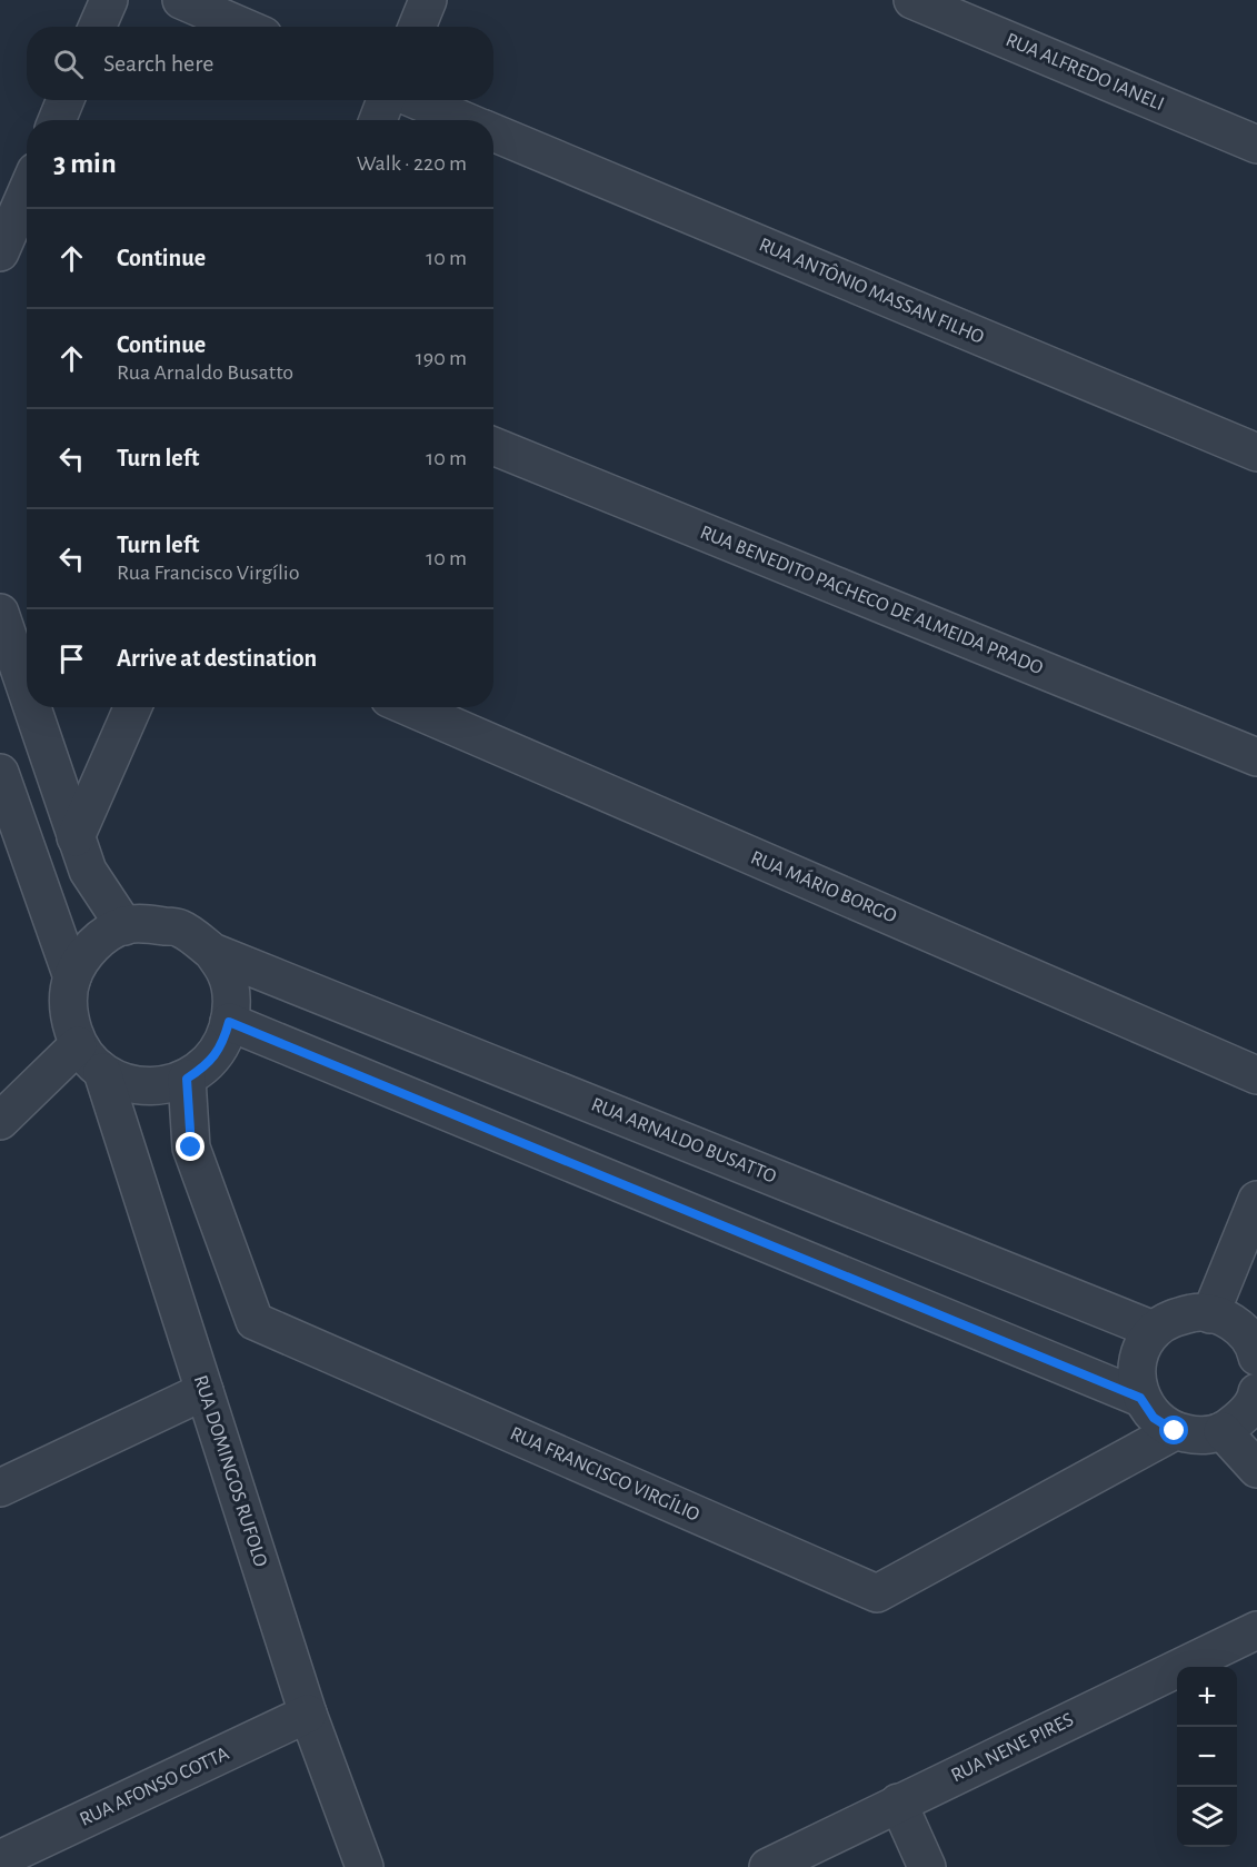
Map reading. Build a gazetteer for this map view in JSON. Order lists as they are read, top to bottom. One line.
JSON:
{"streets":{"street":["RUA ALFREDO IANELI","RUA ANTÔNIO MASSAN FILHO","RUA BENEDITO PACHECO DE ALMEIDA PRADO","RUA MÁRIO BORGO","RUA ARNALDO BUSATTO","RUA DOMINGOS RUFOLO","RUA FRANCISCO VIRGÍLIO","RUA NENE PIRES","RUA AFONSO COTTA"]},"crossings":[["RUA ARNALDO BUSATTO","RUA DOMINGOS RUFOLO"],["RUA ARNALDO BUSATTO","RUA FRANCISCO VIRGÍLIO"],["RUA DOMINGOS RUFOLO","RUA FRANCISCO VIRGÍLIO"],["RUA DOMINGOS RUFOLO","RUA AFONSO COTTA"]],"page":{"search":"Search here","heading":["3 min","Walk · 220 m"],"list":[["Continue","10 m"],["Continue","Rua Arnaldo Busatto","190 m"],["Turn left","10 m"],["Turn left","Rua Francisco Virgílio","10 m"],"Arrive at destination"],"map_buttons":["+","−"]}}
